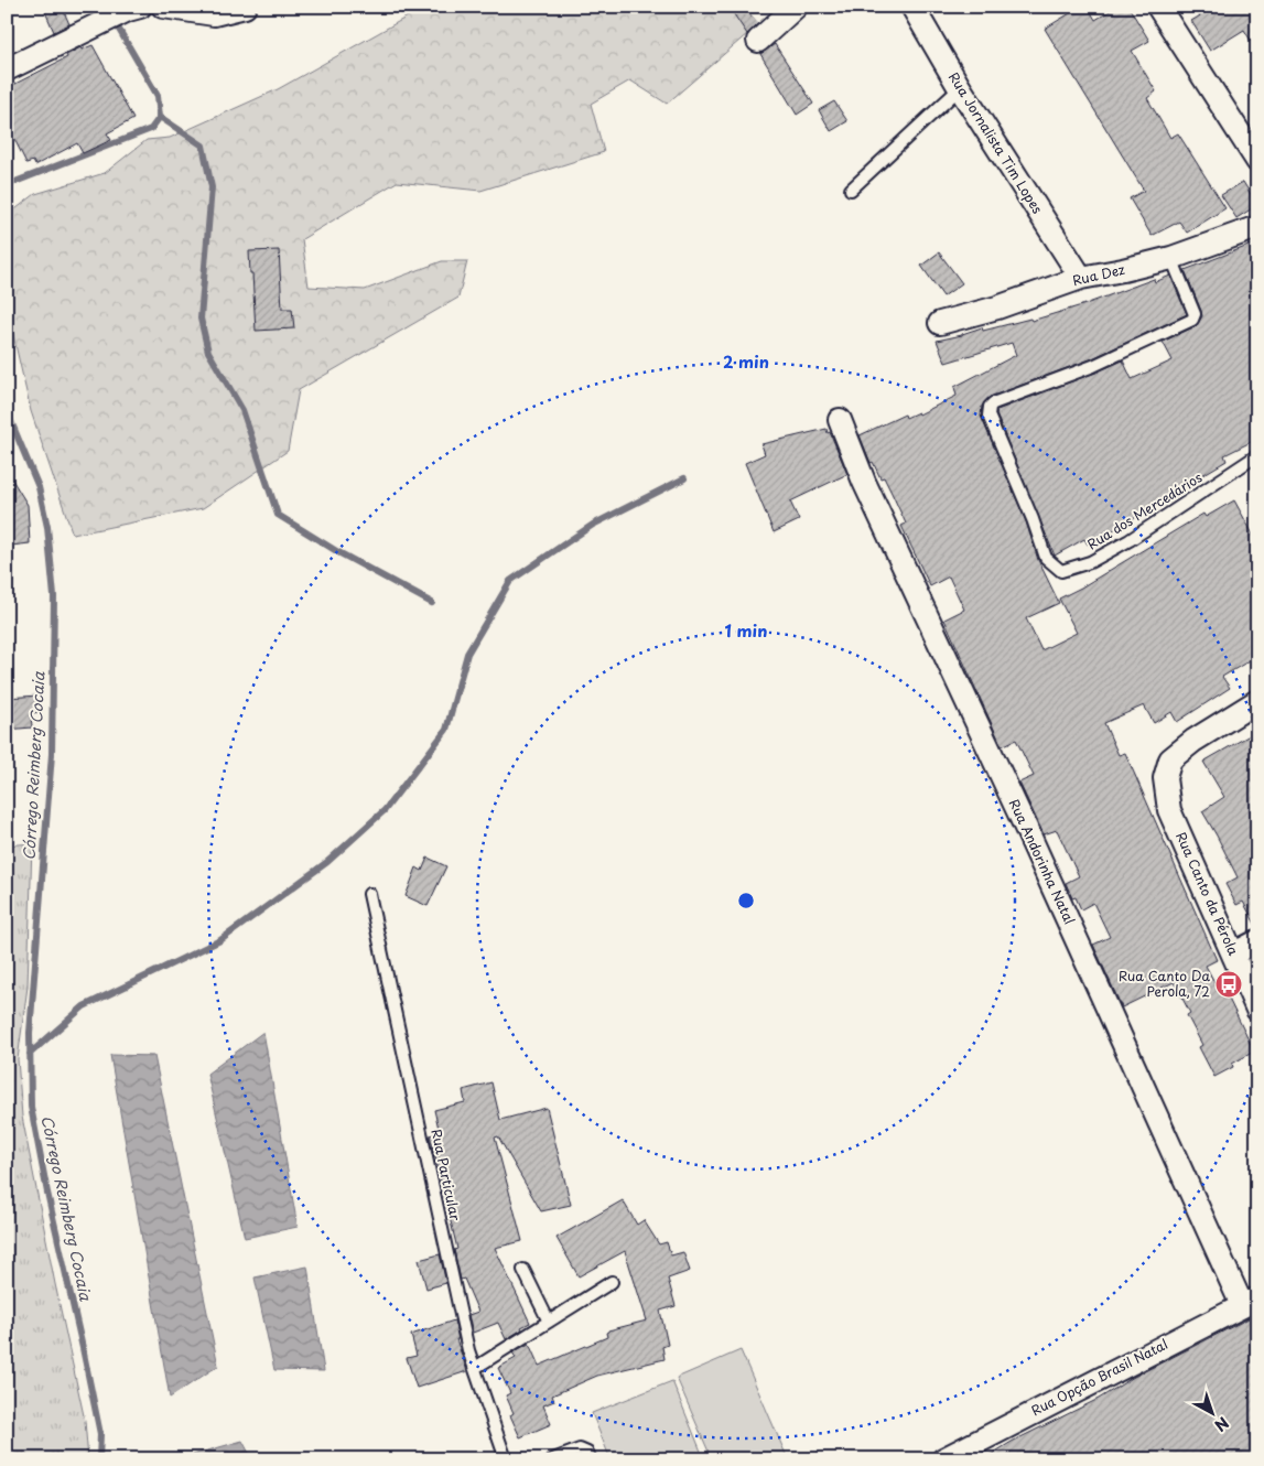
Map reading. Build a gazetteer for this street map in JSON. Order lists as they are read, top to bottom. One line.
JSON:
{"streets":{"street":["Rua Jornalista Tim Lopes","Rua Dez","Rua Andorinha Natal","Rua Canto da Pérola","Rua Opção Brasil Natal"],"lane":["Rua dos Mercedários","Rua Particular"]},"crossings":[["Rua Jornalista Tim Lopes","Rua Dez"],["Rua Dez","Rua dos Mercedários"],["Rua Andorinha Natal","Rua Opção Brasil Natal"]],"water":["Córrego Reimberg Cocaia"],"places":{"bus stop":["Rua Canto Da Perola, 72"]},"north":"bottom right","rings":["2 min","1 min"]}
